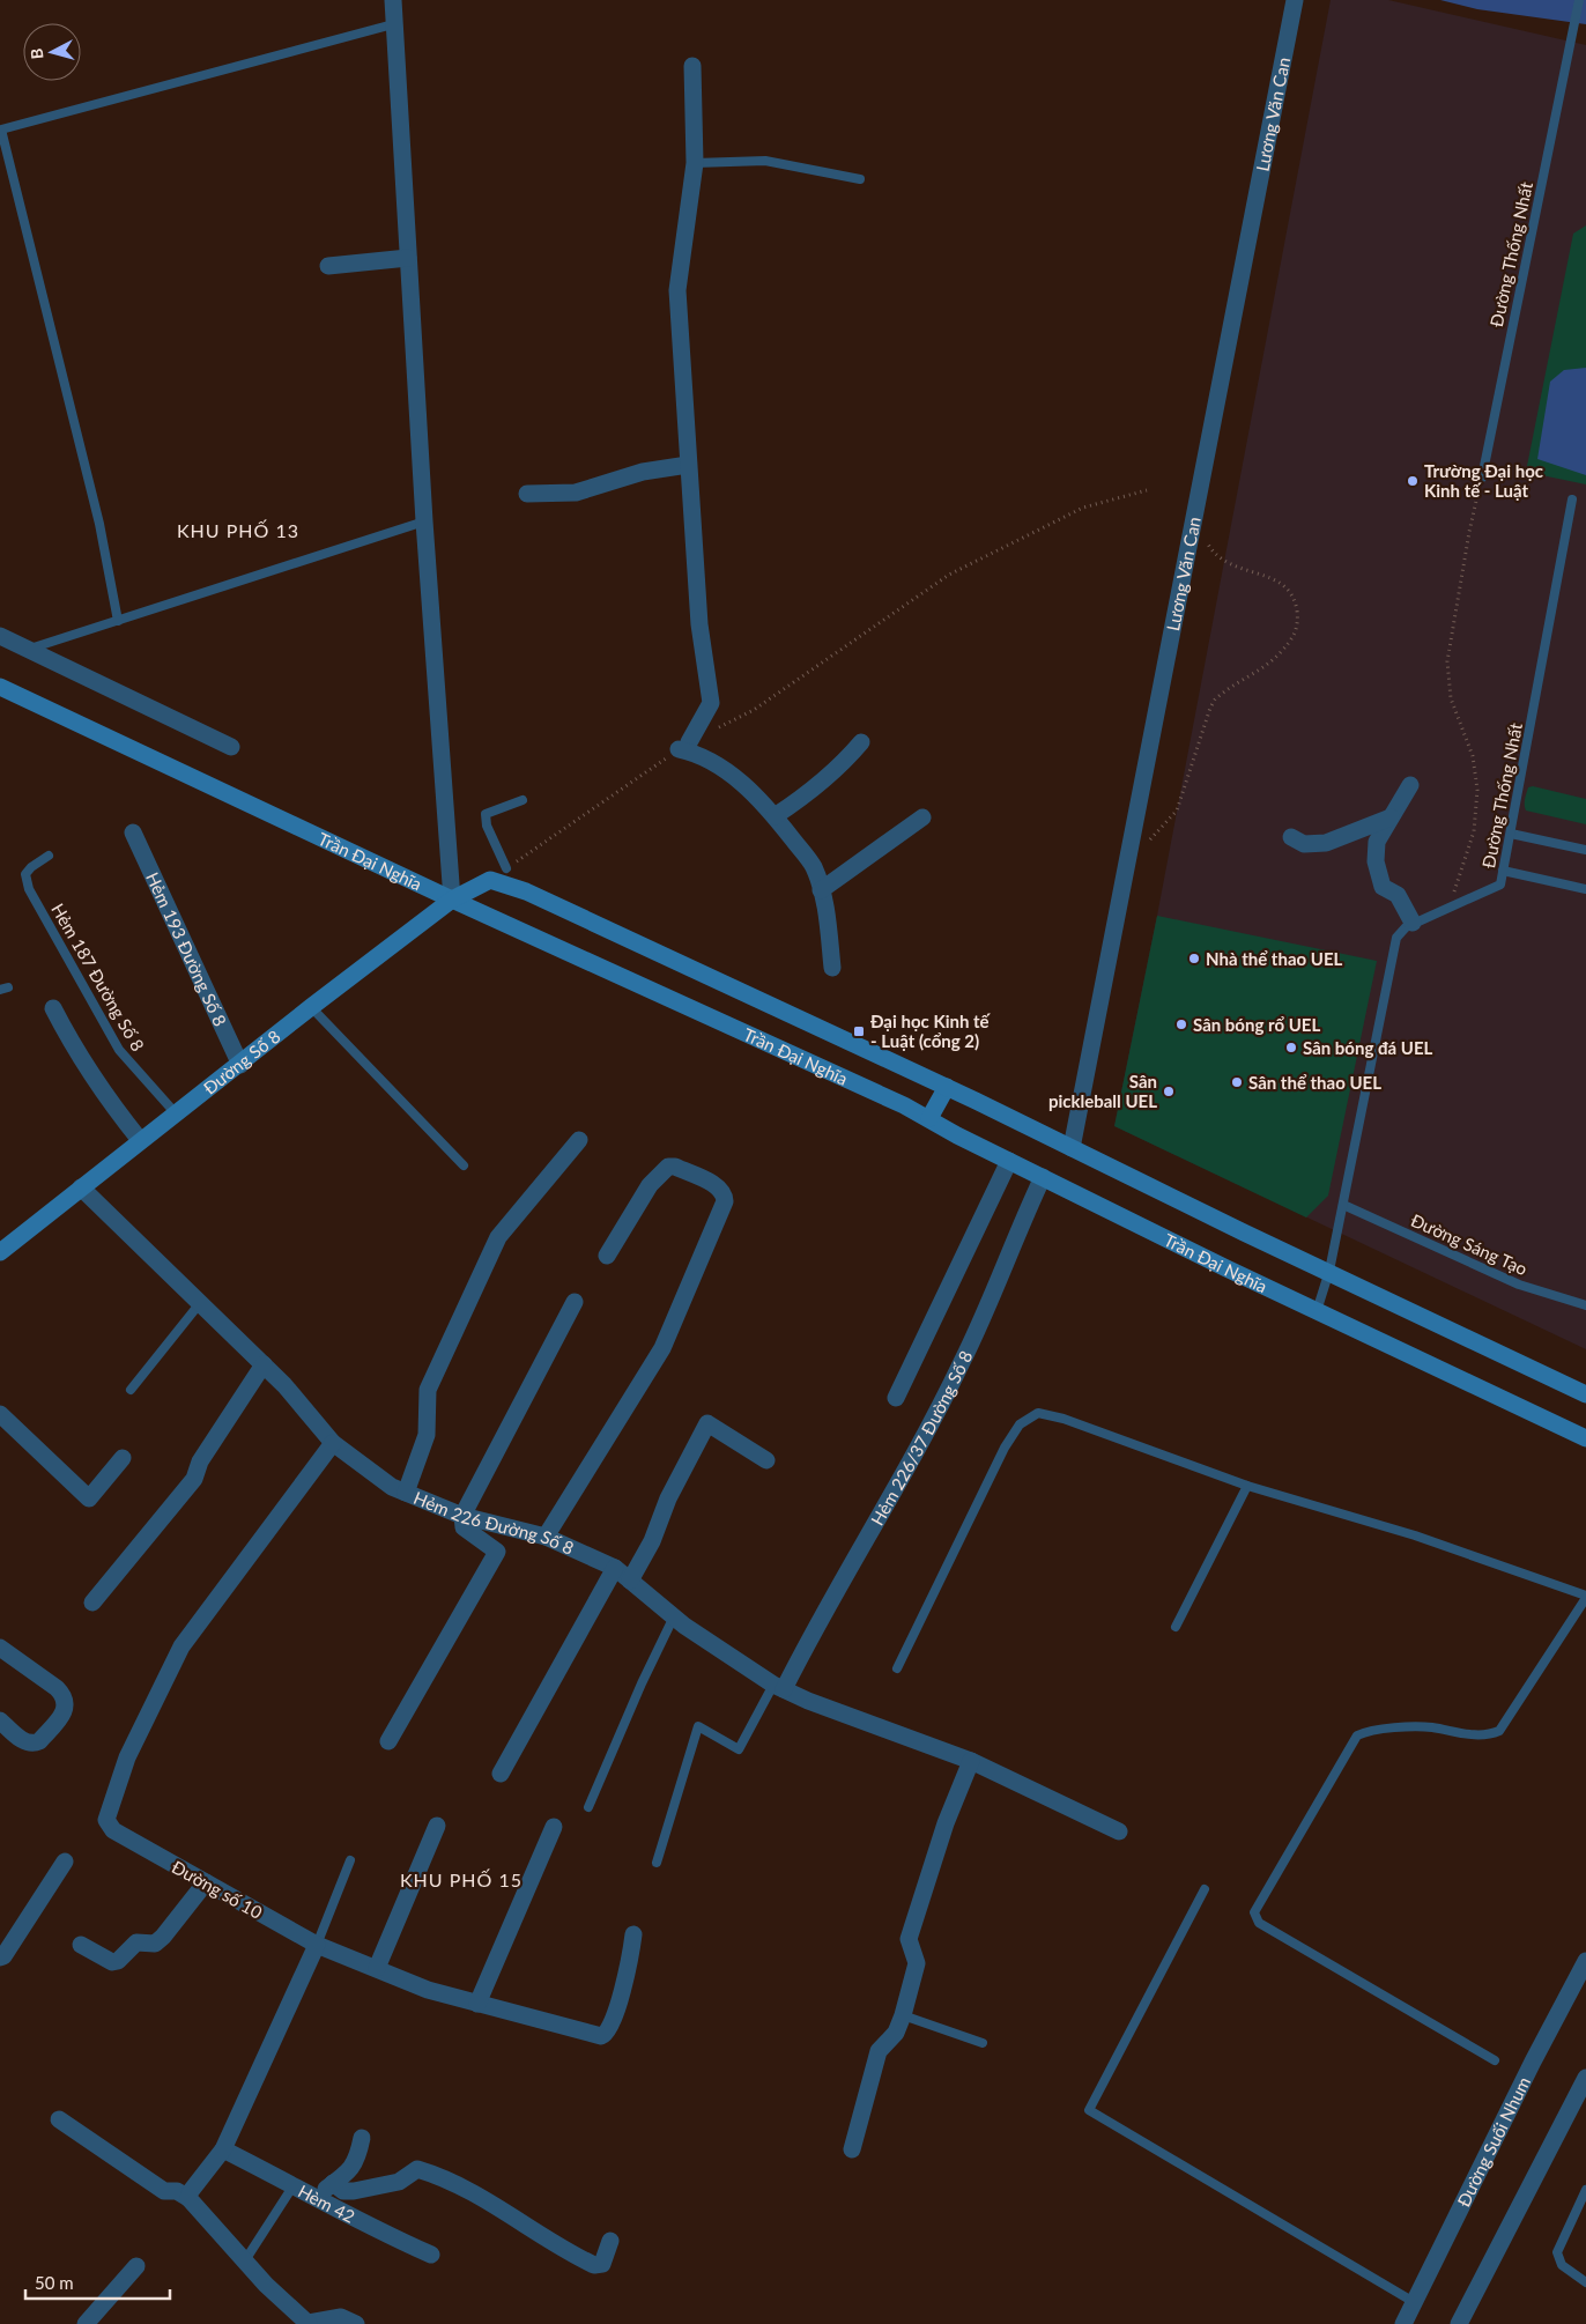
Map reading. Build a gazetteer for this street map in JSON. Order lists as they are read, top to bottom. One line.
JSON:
{"streets":{"street":["Lương Văn Can","Trần Đại Nghĩa","Hẻm 193 Đường Số 8","Đường Số 8","Hẻm 226/37 Đường Số 8","Hẻm 226 Đường Số 8","Đường số 10","Đường Suối Nhum","Hèm 42"],"lane":["Đường Thống Nhất","Hẻm 187 Đường Số 8","Đường Sáng Tạo"]},"crossings":[["Lương Văn Can","Trần Đại Nghĩa"],["Đường Thống Nhất","Trần Đại Nghĩa"],["Đường Thống Nhất","Đường Sáng Tạo"],["Trần Đại Nghĩa","Đường Số 8"],["Trần Đại Nghĩa","Hẻm 226/37 Đường Số 8"],["Hẻm 193 Đường Số 8","Đường Số 8"],["Hẻm 187 Đường Số 8","Đường Số 8"],["Đường Số 8","Hẻm 226 Đường Số 8"],["Hẻm 226/37 Đường Số 8","Hẻm 226 Đường Số 8"],["Hẻm 226 Đường Số 8","Đường số 10"]],"districts":["KHU PHỐ 13","KHU PHỐ 15"],"places":{"other":["Trường Đại học Kinh tế - Luật","Nhà thể thao UEL","Sân bóng rổ UEL","Sân bóng đá UEL","Sân thể thao UEL","Sân pickleball UEL"],"transit":["Đại học Kinh tế - Luật (cổng 2)"]},"scale_bar":"50 m","north":"left"}
